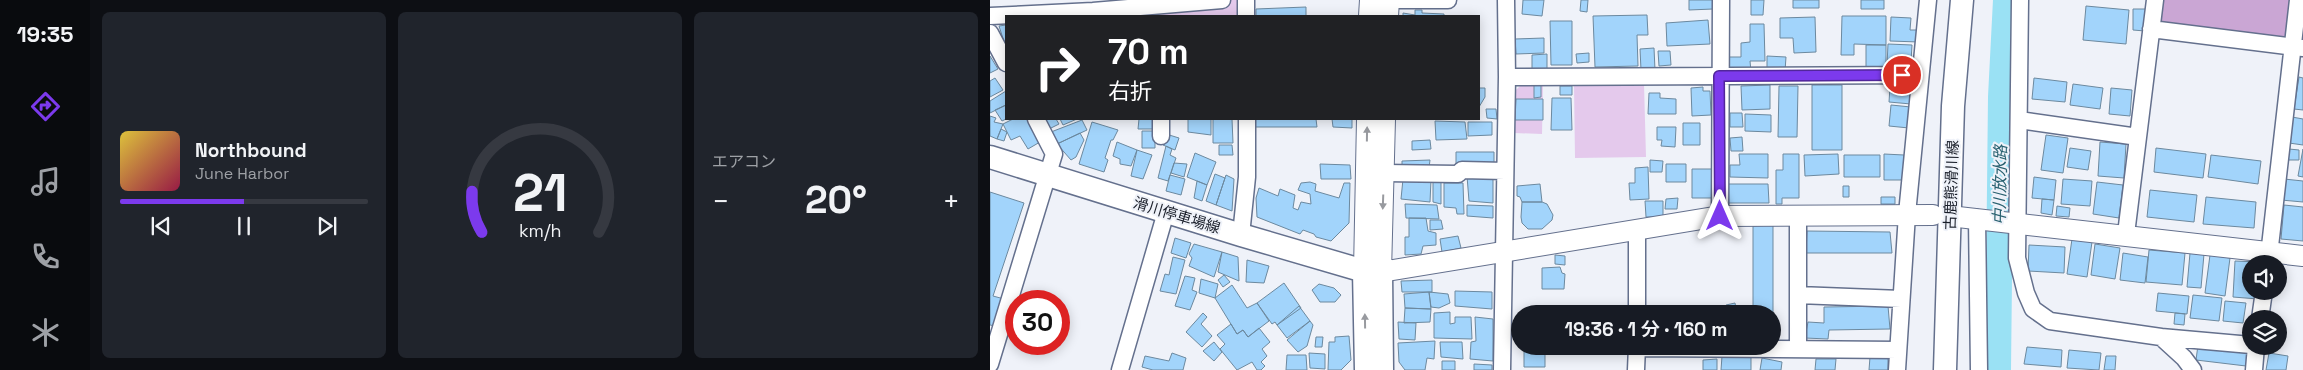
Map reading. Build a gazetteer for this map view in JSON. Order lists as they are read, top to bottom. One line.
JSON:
{"streets":{"main road":["古鹿熊滑川線","滑川停車場線"]},"water":["中川放水路"],"page":{"tabs":"19:35","tile":"エアコン","turn":["70 m","右折"],"song":["Northbound","June Harbor"],"heat":["−","20°","+"],"limit":"30","trip":"19:36 · 1 分 · 160 m","gauge":["21","km/h"]}}
